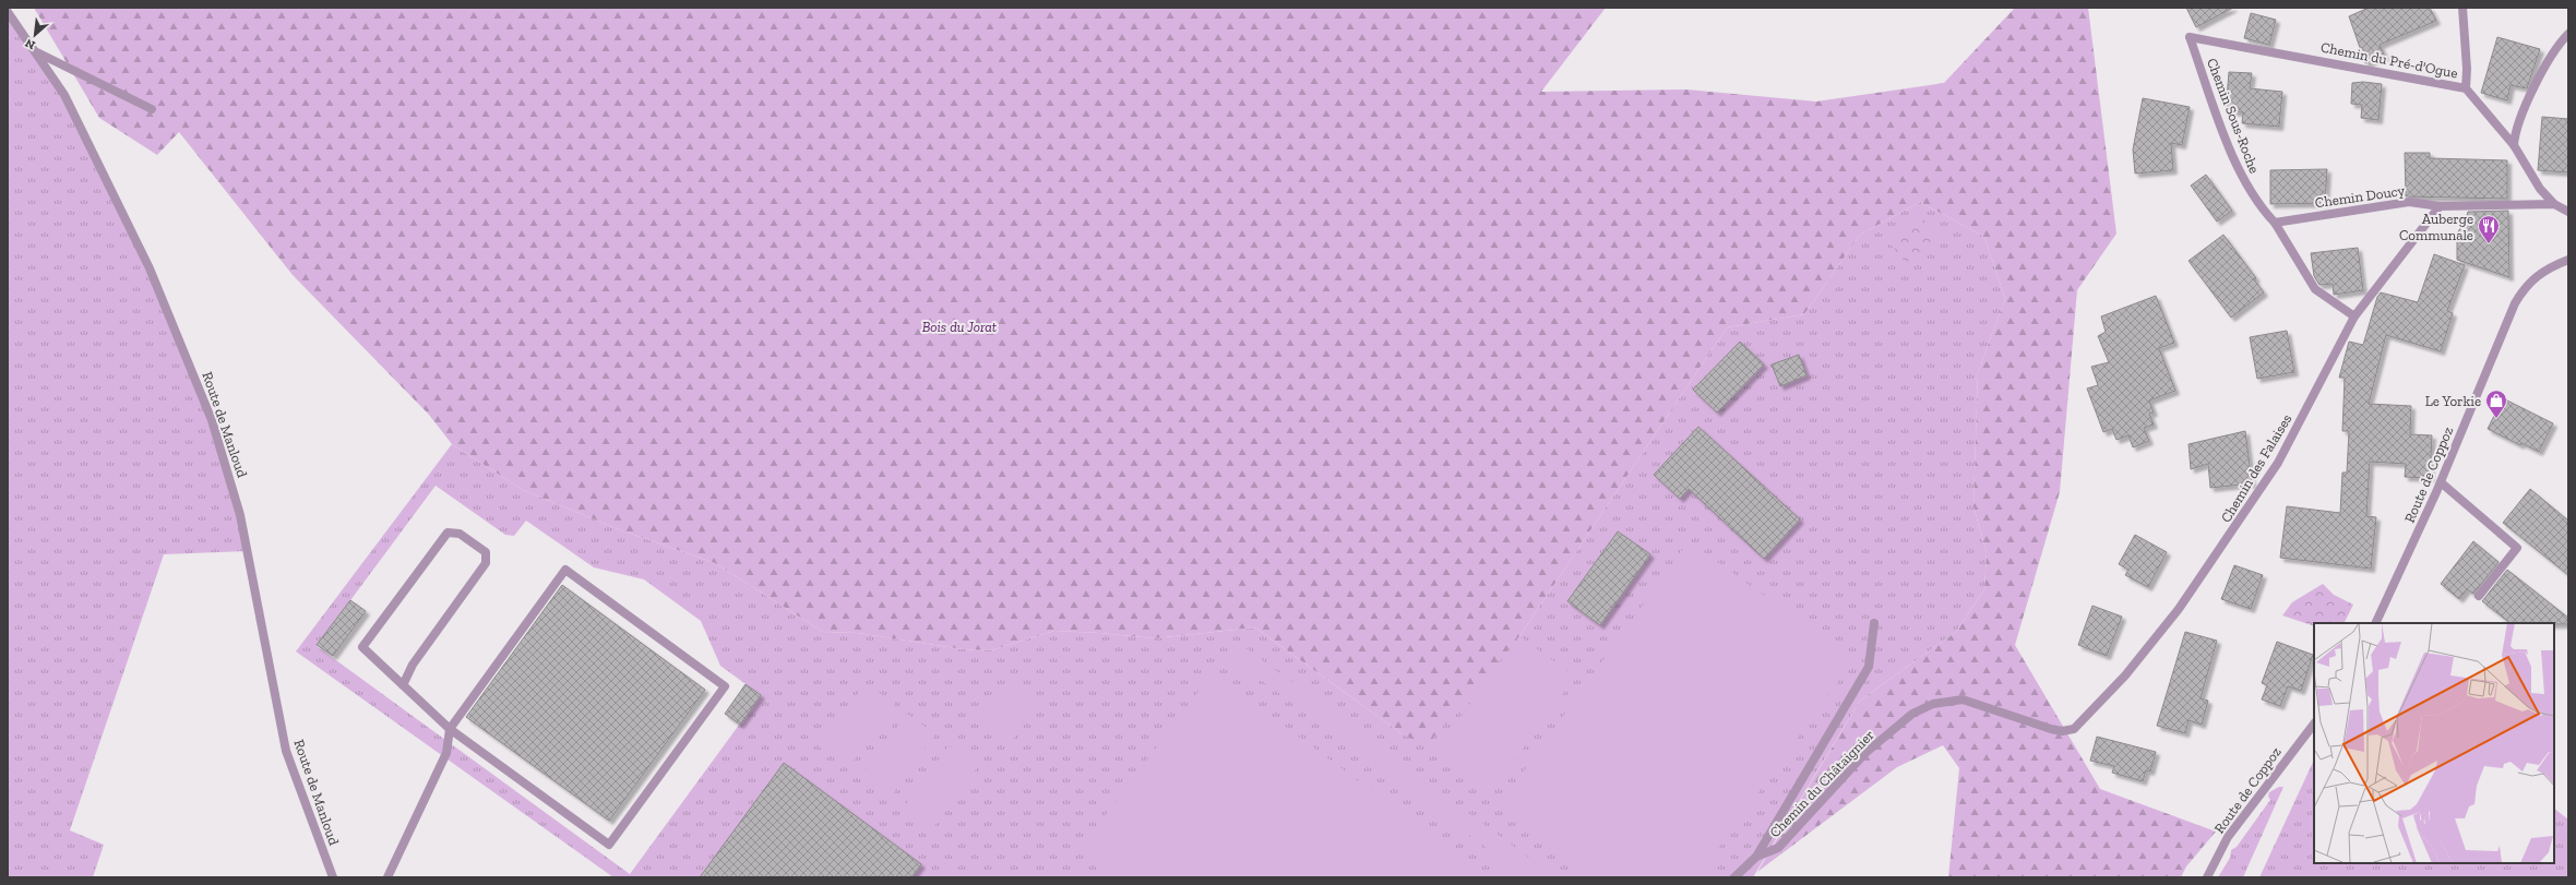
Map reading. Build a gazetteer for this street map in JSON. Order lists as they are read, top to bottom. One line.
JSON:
{"streets":{"street":["Chemin du Pré-d'Ogue","Chemin Sous-Roche","Chemin Doucy","Route de Manloud","Chemin des Falaises","Route de Coppoz","Chemin du Châtaignier"]},"crossings":[["Chemin du Pré-d'Ogue","Chemin Sous-Roche"],["Chemin du Pré-d'Ogue","Chemin Doucy"],["Chemin Sous-Roche","Chemin Doucy"],["Chemin Sous-Roche","Chemin des Falaises"],["Chemin Doucy","Chemin des Falaises"],["Chemin des Falaises","Chemin du Châtaignier"]],"parks":["Bois du Jorat"],"places":{"restaurant":["Auberge Communale"],"shop":["Le Yorkie"]},"north":"bottom left"}
